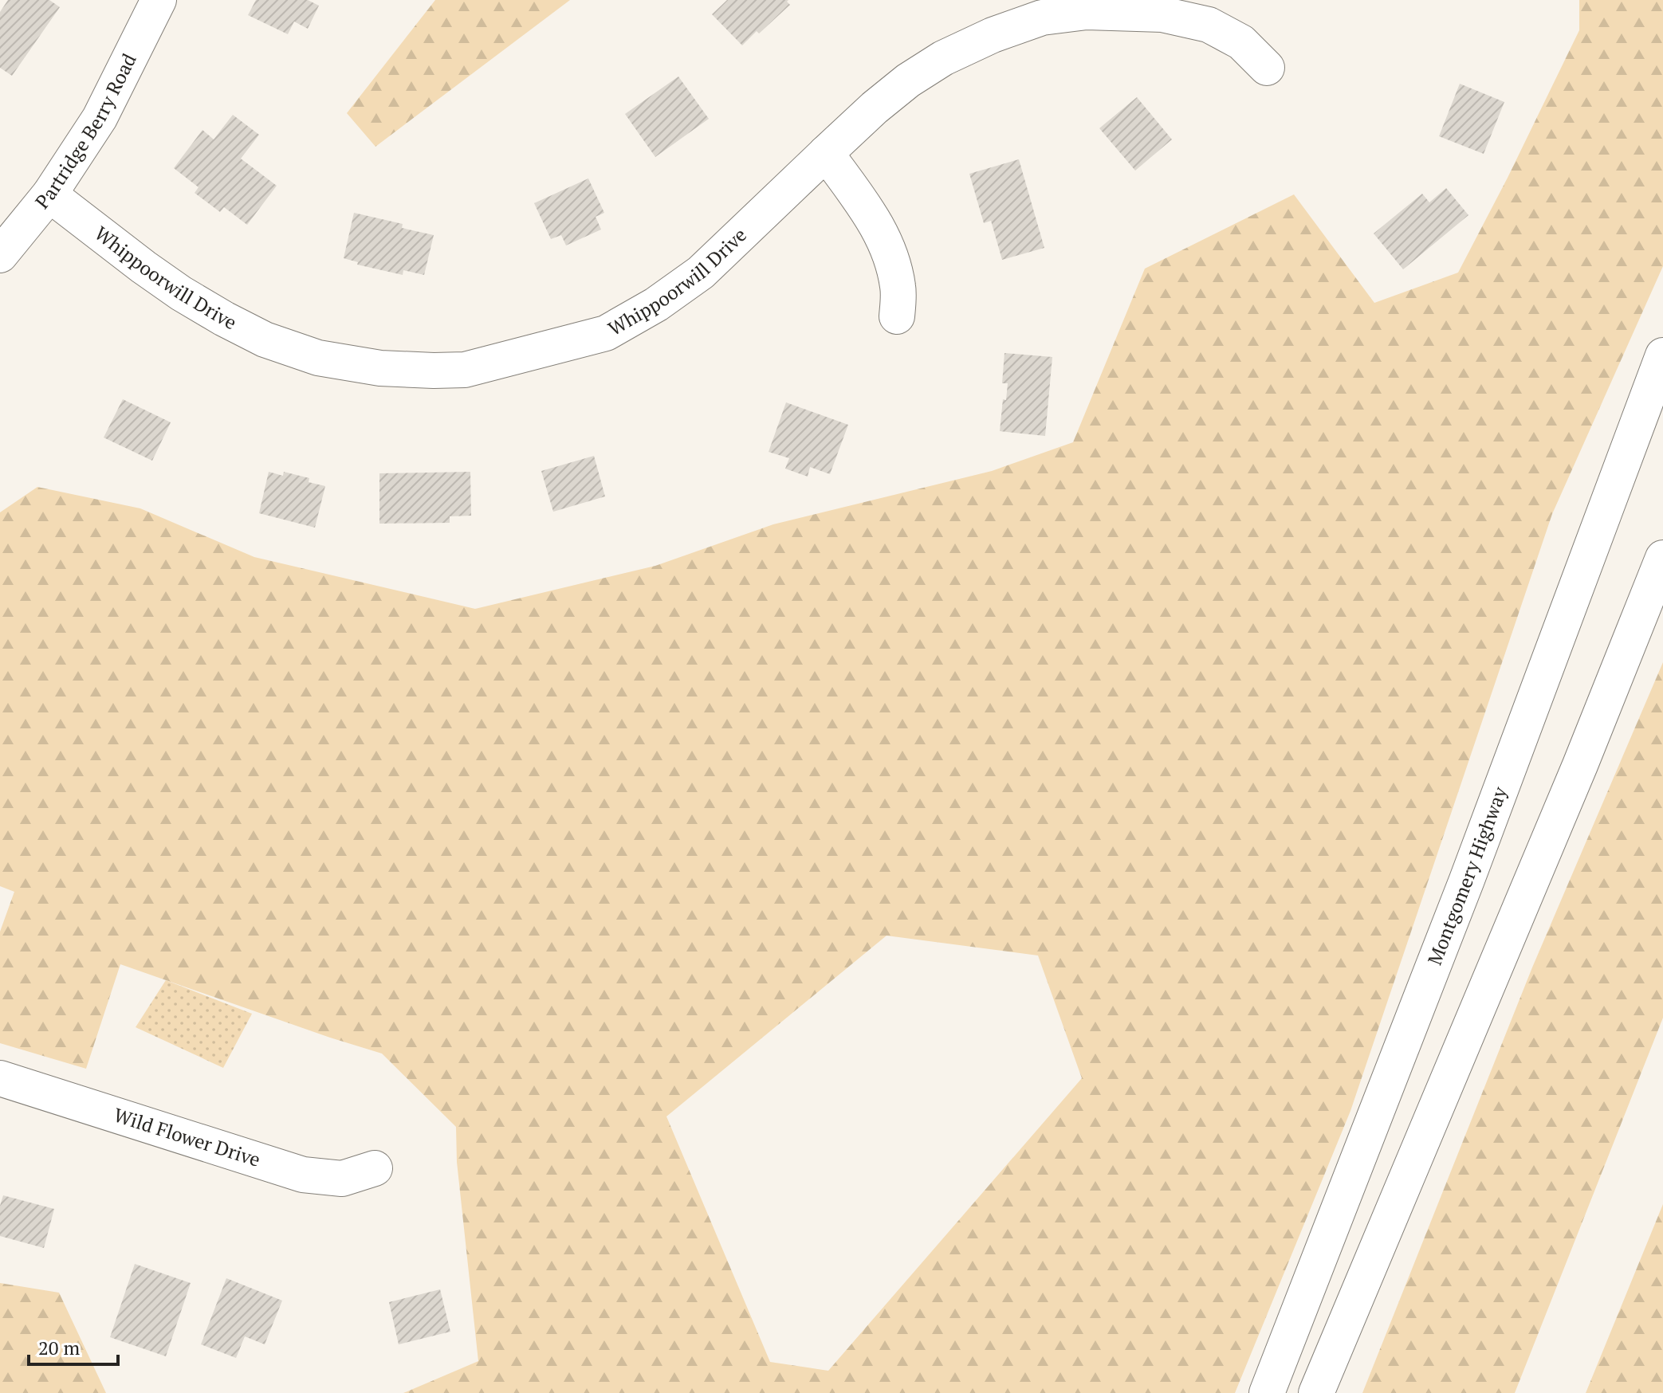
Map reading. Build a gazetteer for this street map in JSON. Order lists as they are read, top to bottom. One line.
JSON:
{"streets":{"street":["Partridge Berry Road","Whippoorwill Drive","Montgomery Highway","Wild Flower Drive"]},"crossings":[["Partridge Berry Road","Whippoorwill Drive"]],"scale_bar":"20 m"}
